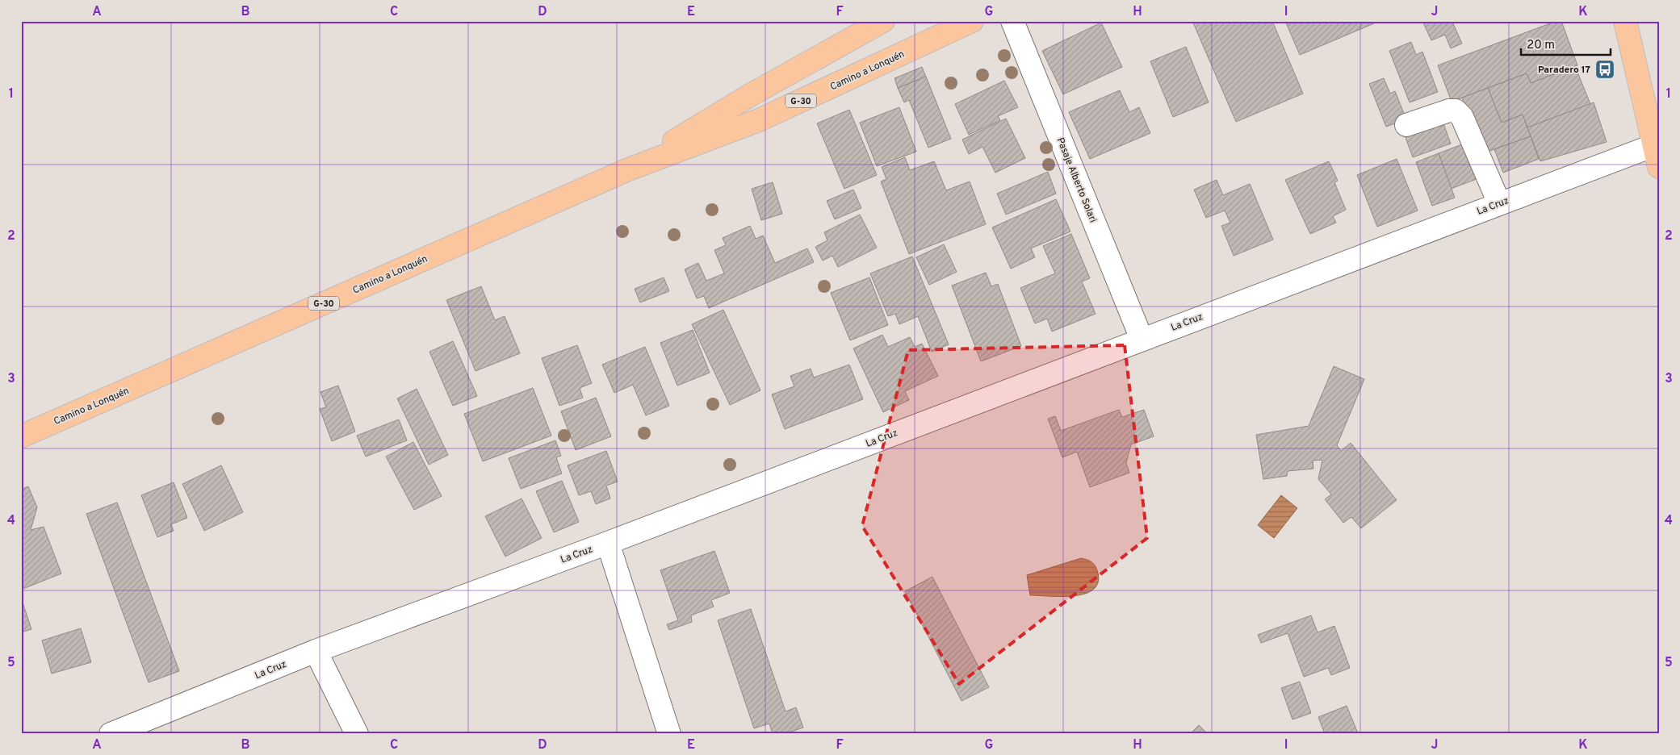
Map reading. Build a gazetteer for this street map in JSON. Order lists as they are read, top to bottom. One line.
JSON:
{"streets":{"main road":["Camino a Lonquén","G-30"],"street":["Pasaje Alberto Solari","La Cruz"]},"crossings":[["Pasaje Alberto Solari","La Cruz"]],"places":{"bus stop":["Paradero 17"]},"scale_bar":"20 m","grid":{"columns":["A","B","C","D","E","F","G","H","I","J","K"],"rows":["1","2","3","4","5"]}}
